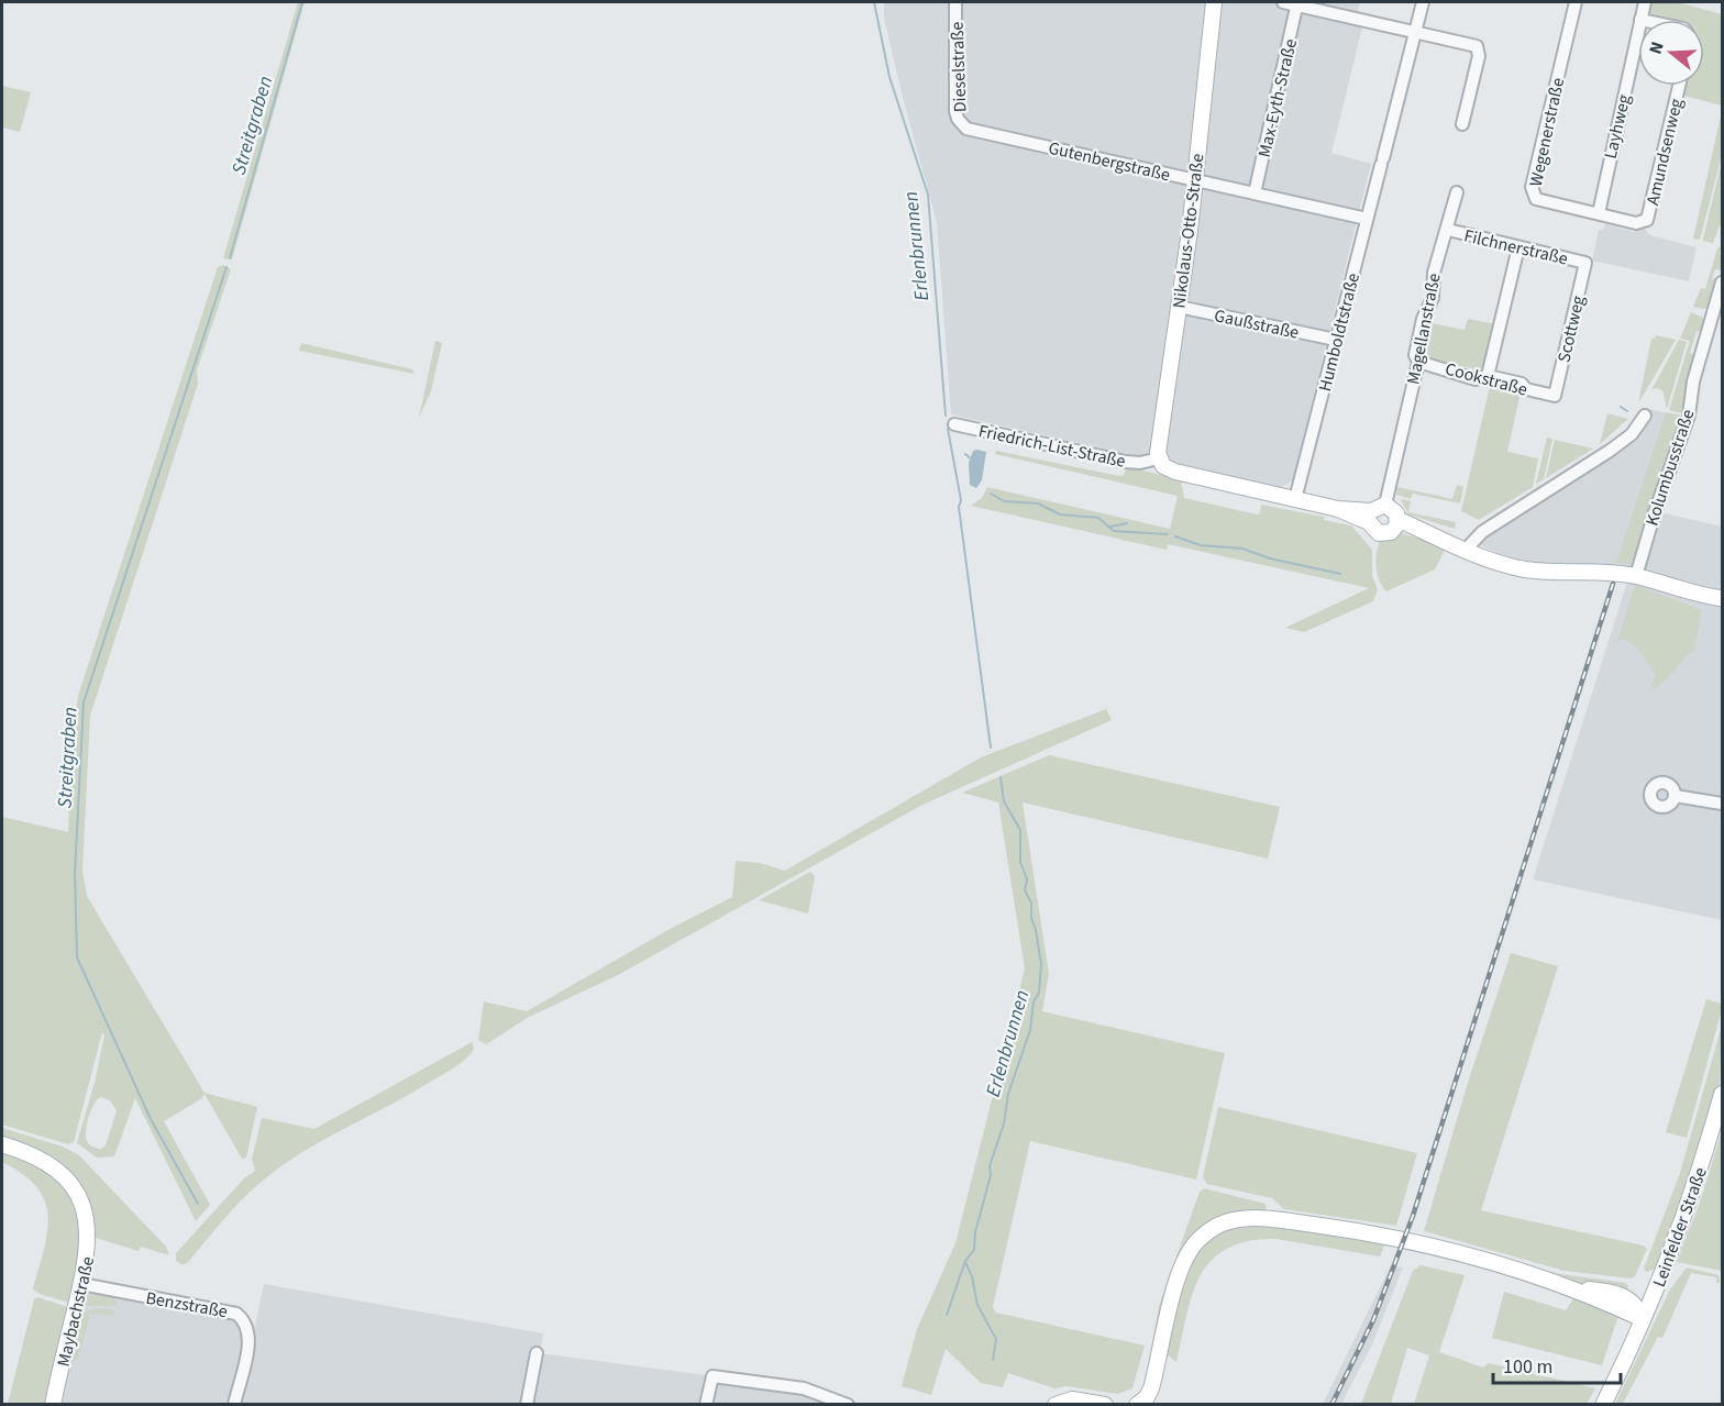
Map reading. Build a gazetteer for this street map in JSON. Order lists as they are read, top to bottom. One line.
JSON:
{"streets":{"main road":["Nikolaus-Otto-Straße","Leinfelder Straße","Maybachstraße"],"street":["Dieselstraße","Max-Eyth-Straße","Layhweg","Wegenerstraße","Amundsenweg","Gutenbergstraße","Filchnerstraße","Gaußstraße","Magellanstraße","Scottweg","Humboldtstraße","Cookstraße","Friedrich-List-Straße","Kolumbusstraße","Benzstraße"]},"crossings":[["Dieselstraße","Gutenbergstraße"],["Max-Eyth-Straße","Gutenbergstraße"],["Layhweg","Wegenerstraße"],["Layhweg","Amundsenweg"],["Wegenerstraße","Amundsenweg"],["Gutenbergstraße","Nikolaus-Otto-Straße"],["Gutenbergstraße","Humboldtstraße"],["Nikolaus-Otto-Straße","Gaußstraße"],["Nikolaus-Otto-Straße","Friedrich-List-Straße"],["Filchnerstraße","Magellanstraße"],["Filchnerstraße","Scottweg"],["Gaußstraße","Humboldtstraße"],["Magellanstraße","Cookstraße"],["Scottweg","Cookstraße"],["Benzstraße","Maybachstraße"]],"water":["Streitgraben","Erlenbrunnen"],"scale_bar":"100 m","north":"left"}
